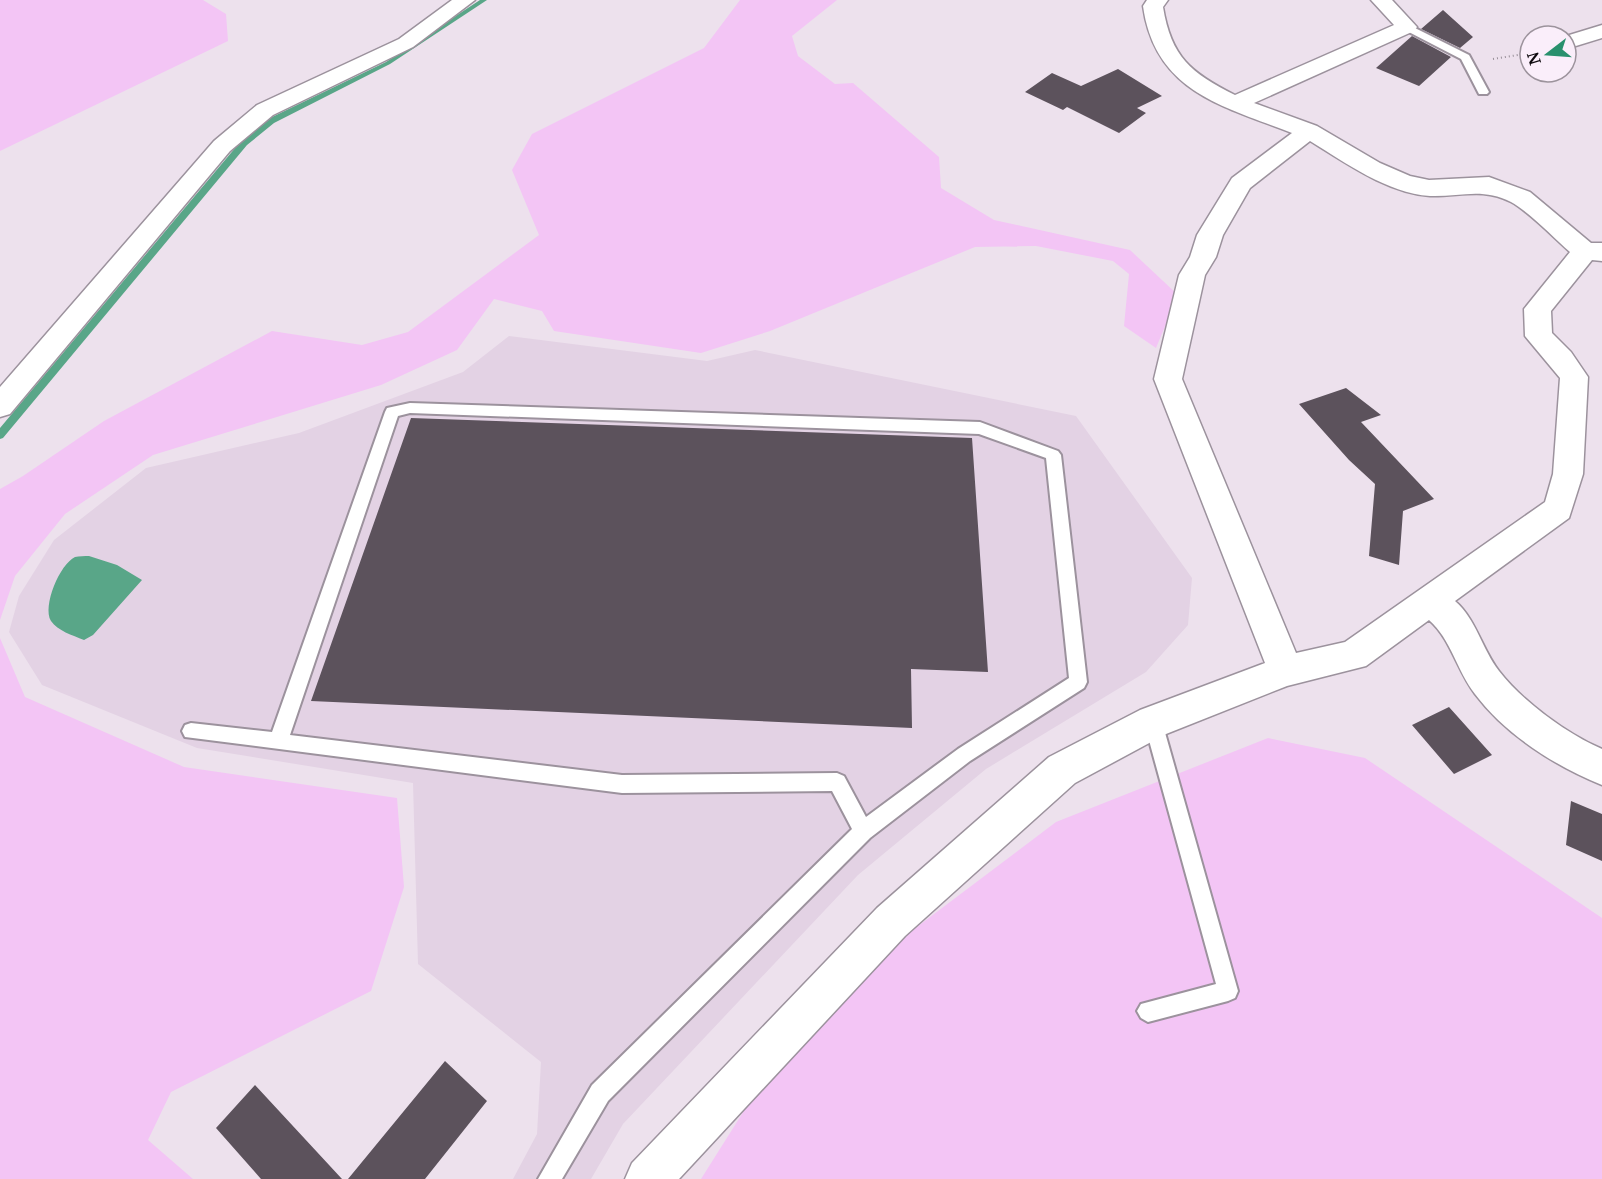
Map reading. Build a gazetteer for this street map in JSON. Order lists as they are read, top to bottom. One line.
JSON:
{"north":"left"}
